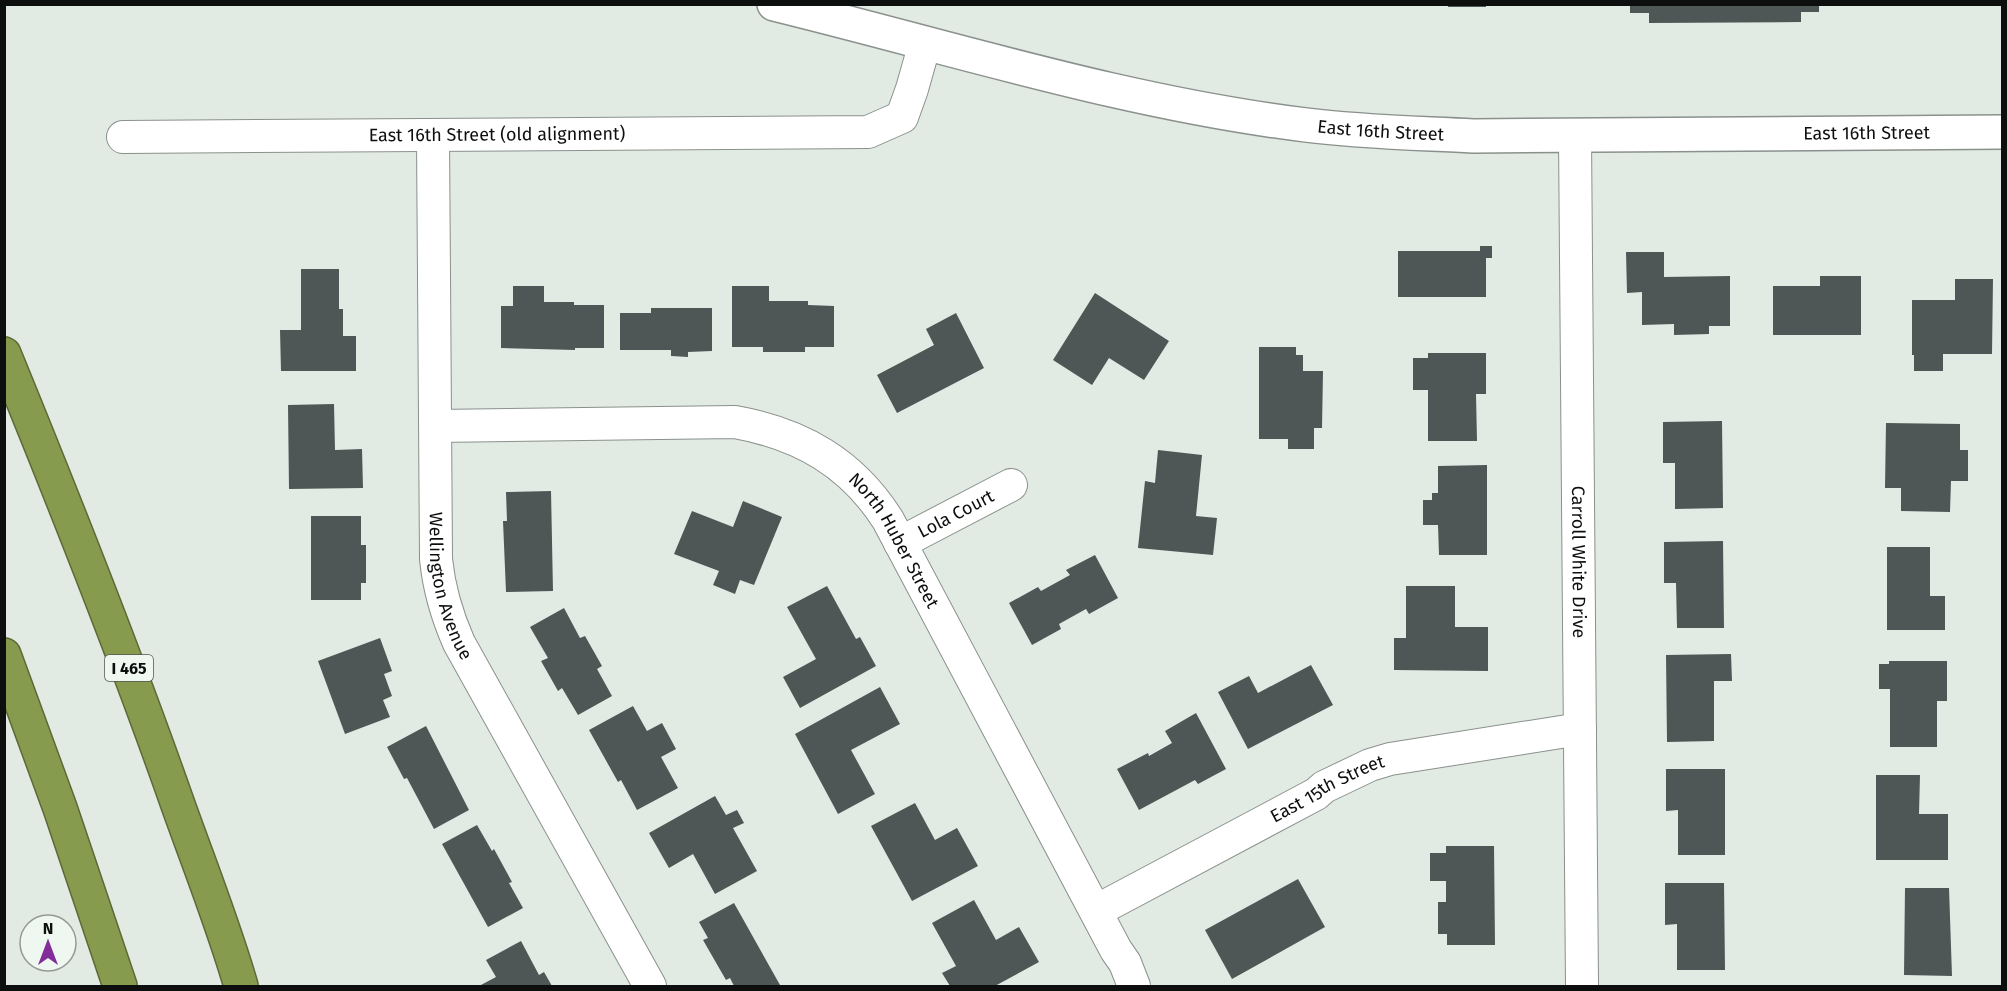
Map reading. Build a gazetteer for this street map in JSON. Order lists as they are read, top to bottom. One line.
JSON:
{"streets":{"highway":["I 465"],"street":["East 16th Street","East 16th Street (old alignment)","Lola Court","North Huber Street","Carroll White Drive","Wellington Avenue","East 15th Street"]},"crossings":[["East 16th Street","East 16th Street (old alignment)"],["East 16th Street","Carroll White Drive"],["East 16th Street (old alignment)","Wellington Avenue"],["Lola Court","North Huber Street"],["North Huber Street","Wellington Avenue"],["North Huber Street","East 15th Street"],["Carroll White Drive","East 15th Street"]],"north":"top"}
